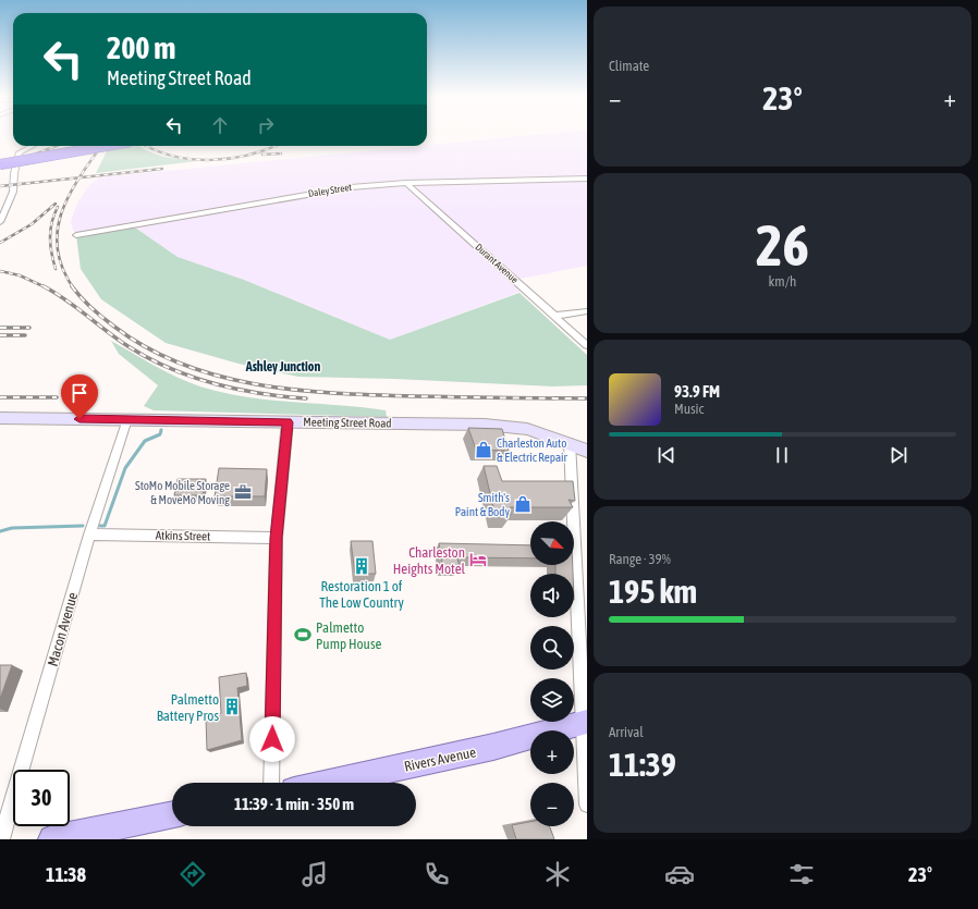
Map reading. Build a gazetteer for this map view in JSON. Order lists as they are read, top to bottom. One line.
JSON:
{"streets":{"main road":["Rivers Avenue"],"street":["Daley Street","Durant Avenue","Meeting Street Road","Atkins Street","Macon Avenue"]},"crossings":[["Daley Street","Durant Avenue"],["Meeting Street Road","Macon Avenue"],["Atkins Street","Macon Avenue"]],"districts":["Ashley Junction"],"places":{"shop":["Charleston Auto & Electric Repair","Smith's Paint & Body"],"office":["StoMo Mobile Storage & MoveMo Moving"],"hotel":["Charleston Heights Motel"],"building":["Restoration 1 of The Low Country","Palmetto Battery Pros"],"sports":["Palmetto Pump House"]},"north":"bottom right","page":{"tile":["Climate",["26","km/h"],["Range · 39%","195 km"],["Arrival","11:39"]],"turn":["200 m","Meeting Street Road"],"heat":["−","23°","+"],"song":["93.9 FM","Music"],"map_buttons":["+","−"],"limit":"30","trip":"11:39 · 1 min · 350 m","tabs":["11:38","23°"]}}
